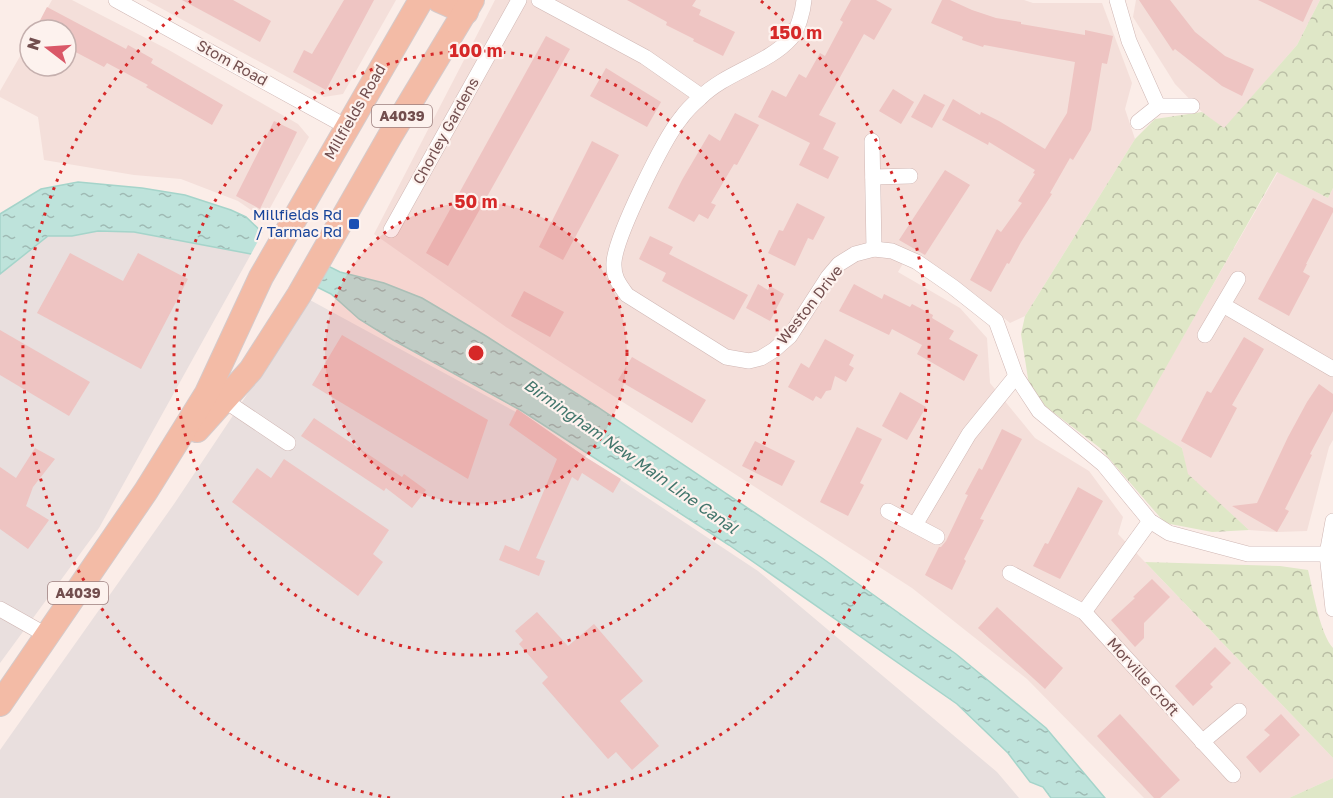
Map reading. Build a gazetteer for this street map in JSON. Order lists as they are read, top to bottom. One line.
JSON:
{"streets":{"main road":["Millfields Road","A4039"],"street":["Stom Road","Chorley Gardens","Weston Drive","Morville Croft"]},"crossings":[["Stom Road","Millfields Road"],["Millfields Road","A4039"]],"water":["Birmingham New Main Line Canal"],"places":{"transit":["Millfields Rd / Tarmac Rd"]},"north":"left","rings":["150 m","100 m","50 m"]}
